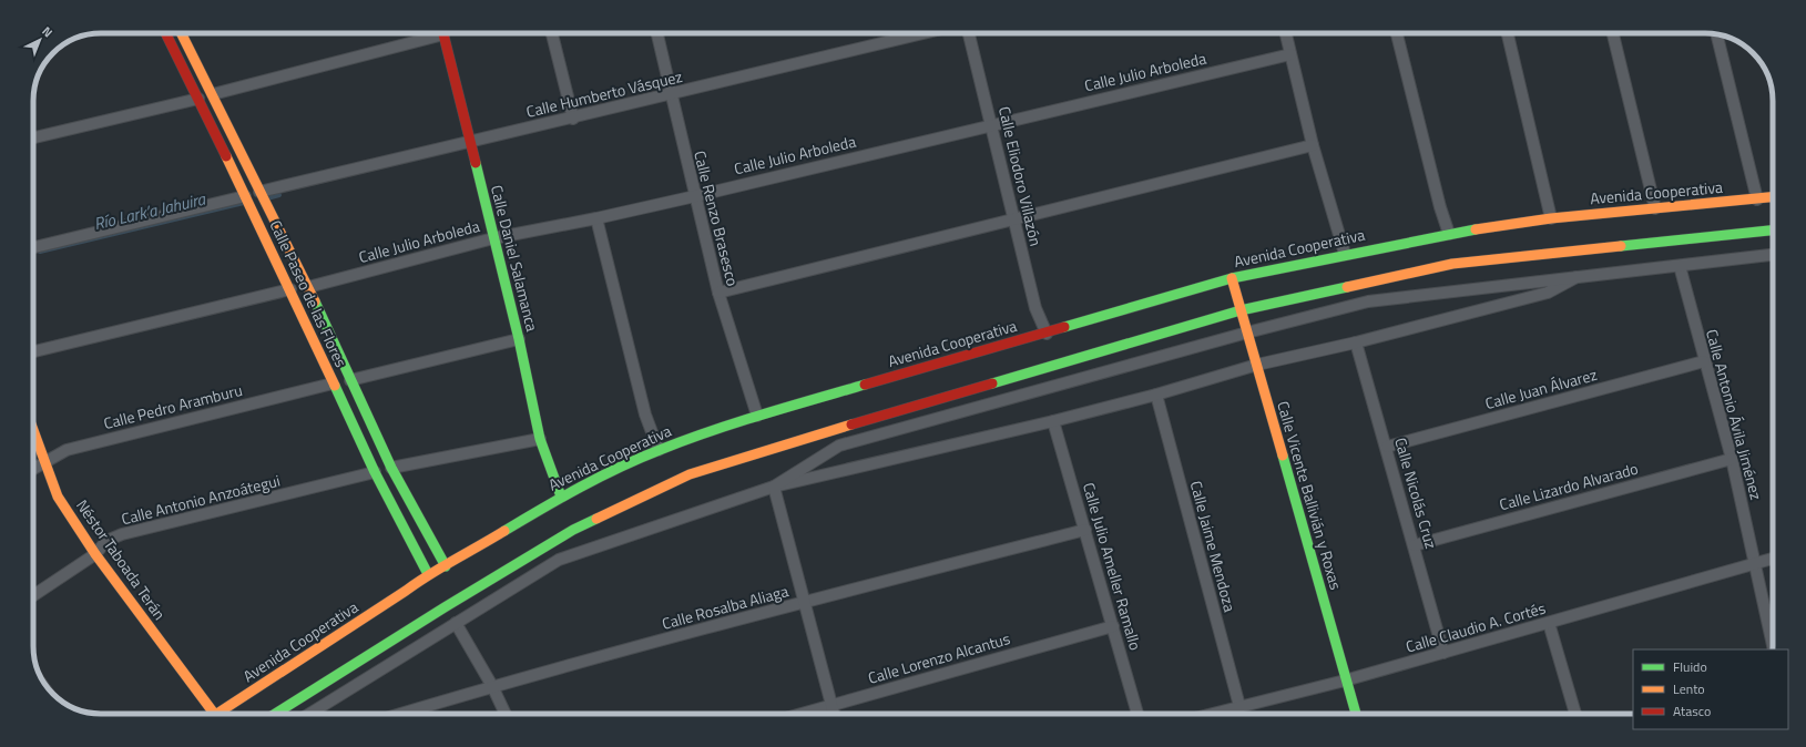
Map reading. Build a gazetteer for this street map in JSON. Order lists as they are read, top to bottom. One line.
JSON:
{"streets":{"street":["Calle Julio Arboleda","Calle Humberto Vásquez","Calle Eliodoro Villazón","Avenida Cooperativa","Calle Renzo Brasesco","Calle Daniel Salamanca","Calle Paseo de las Flores","Calle Juan Álvarez","Calle Pedro Aramburu","Calle Antonio Ávila Jiménez","Calle Lizardo Alvarado","Calle Nicolás Cruz","Calle Vicente Ballivián y Roxas","Calle Antonio Anzoátegui","Calle Jaime Mendoza","Néstor Taboada Terán","Calle Julio Ameller Ramallo","Calle Rosalba Aliaga","Calle Claudio A. Cortés","Calle Lorenzo Alcantus"]},"crossings":[["Calle Julio Arboleda","Calle Eliodoro Villazón"],["Calle Julio Arboleda","Calle Renzo Brasesco"],["Calle Julio Arboleda","Calle Daniel Salamanca"],["Calle Julio Arboleda","Calle Paseo de las Flores"],["Calle Humberto Vásquez","Calle Renzo Brasesco"],["Calle Humberto Vásquez","Calle Daniel Salamanca"],["Calle Humberto Vásquez","Calle Paseo de las Flores"],["Calle Eliodoro Villazón","Avenida Cooperativa"],["Avenida Cooperativa","Calle Renzo Brasesco"],["Avenida Cooperativa","Calle Daniel Salamanca"],["Avenida Cooperativa","Calle Paseo de las Flores"],["Avenida Cooperativa","Calle Vicente Ballivián y Roxas"],["Calle Paseo de las Flores","Calle Pedro Aramburu"],["Calle Paseo de las Flores","Calle Antonio Anzoátegui"],["Calle Juan Álvarez","Calle Antonio Ávila Jiménez"],["Calle Juan Álvarez","Calle Nicolás Cruz"],["Calle Pedro Aramburu","Néstor Taboada Terán"],["Calle Antonio Ávila Jiménez","Calle Lizardo Alvarado"],["Calle Antonio Ávila Jiménez","Calle Claudio A. Cortés"],["Calle Lizardo Alvarado","Calle Nicolás Cruz"],["Calle Nicolás Cruz","Calle Claudio A. Cortés"],["Calle Vicente Ballivián y Roxas","Calle Claudio A. Cortés"],["Calle Antonio Anzoátegui","Néstor Taboada Terán"],["Calle Jaime Mendoza","Calle Claudio A. Cortés"],["Calle Julio Ameller Ramallo","Calle Rosalba Aliaga"],["Calle Julio Ameller Ramallo","Calle Lorenzo Alcantus"]],"water":["Río Lark’a Jahuira"],"legend":["Fluido","Lento","Atasco"],"north":"top right"}
